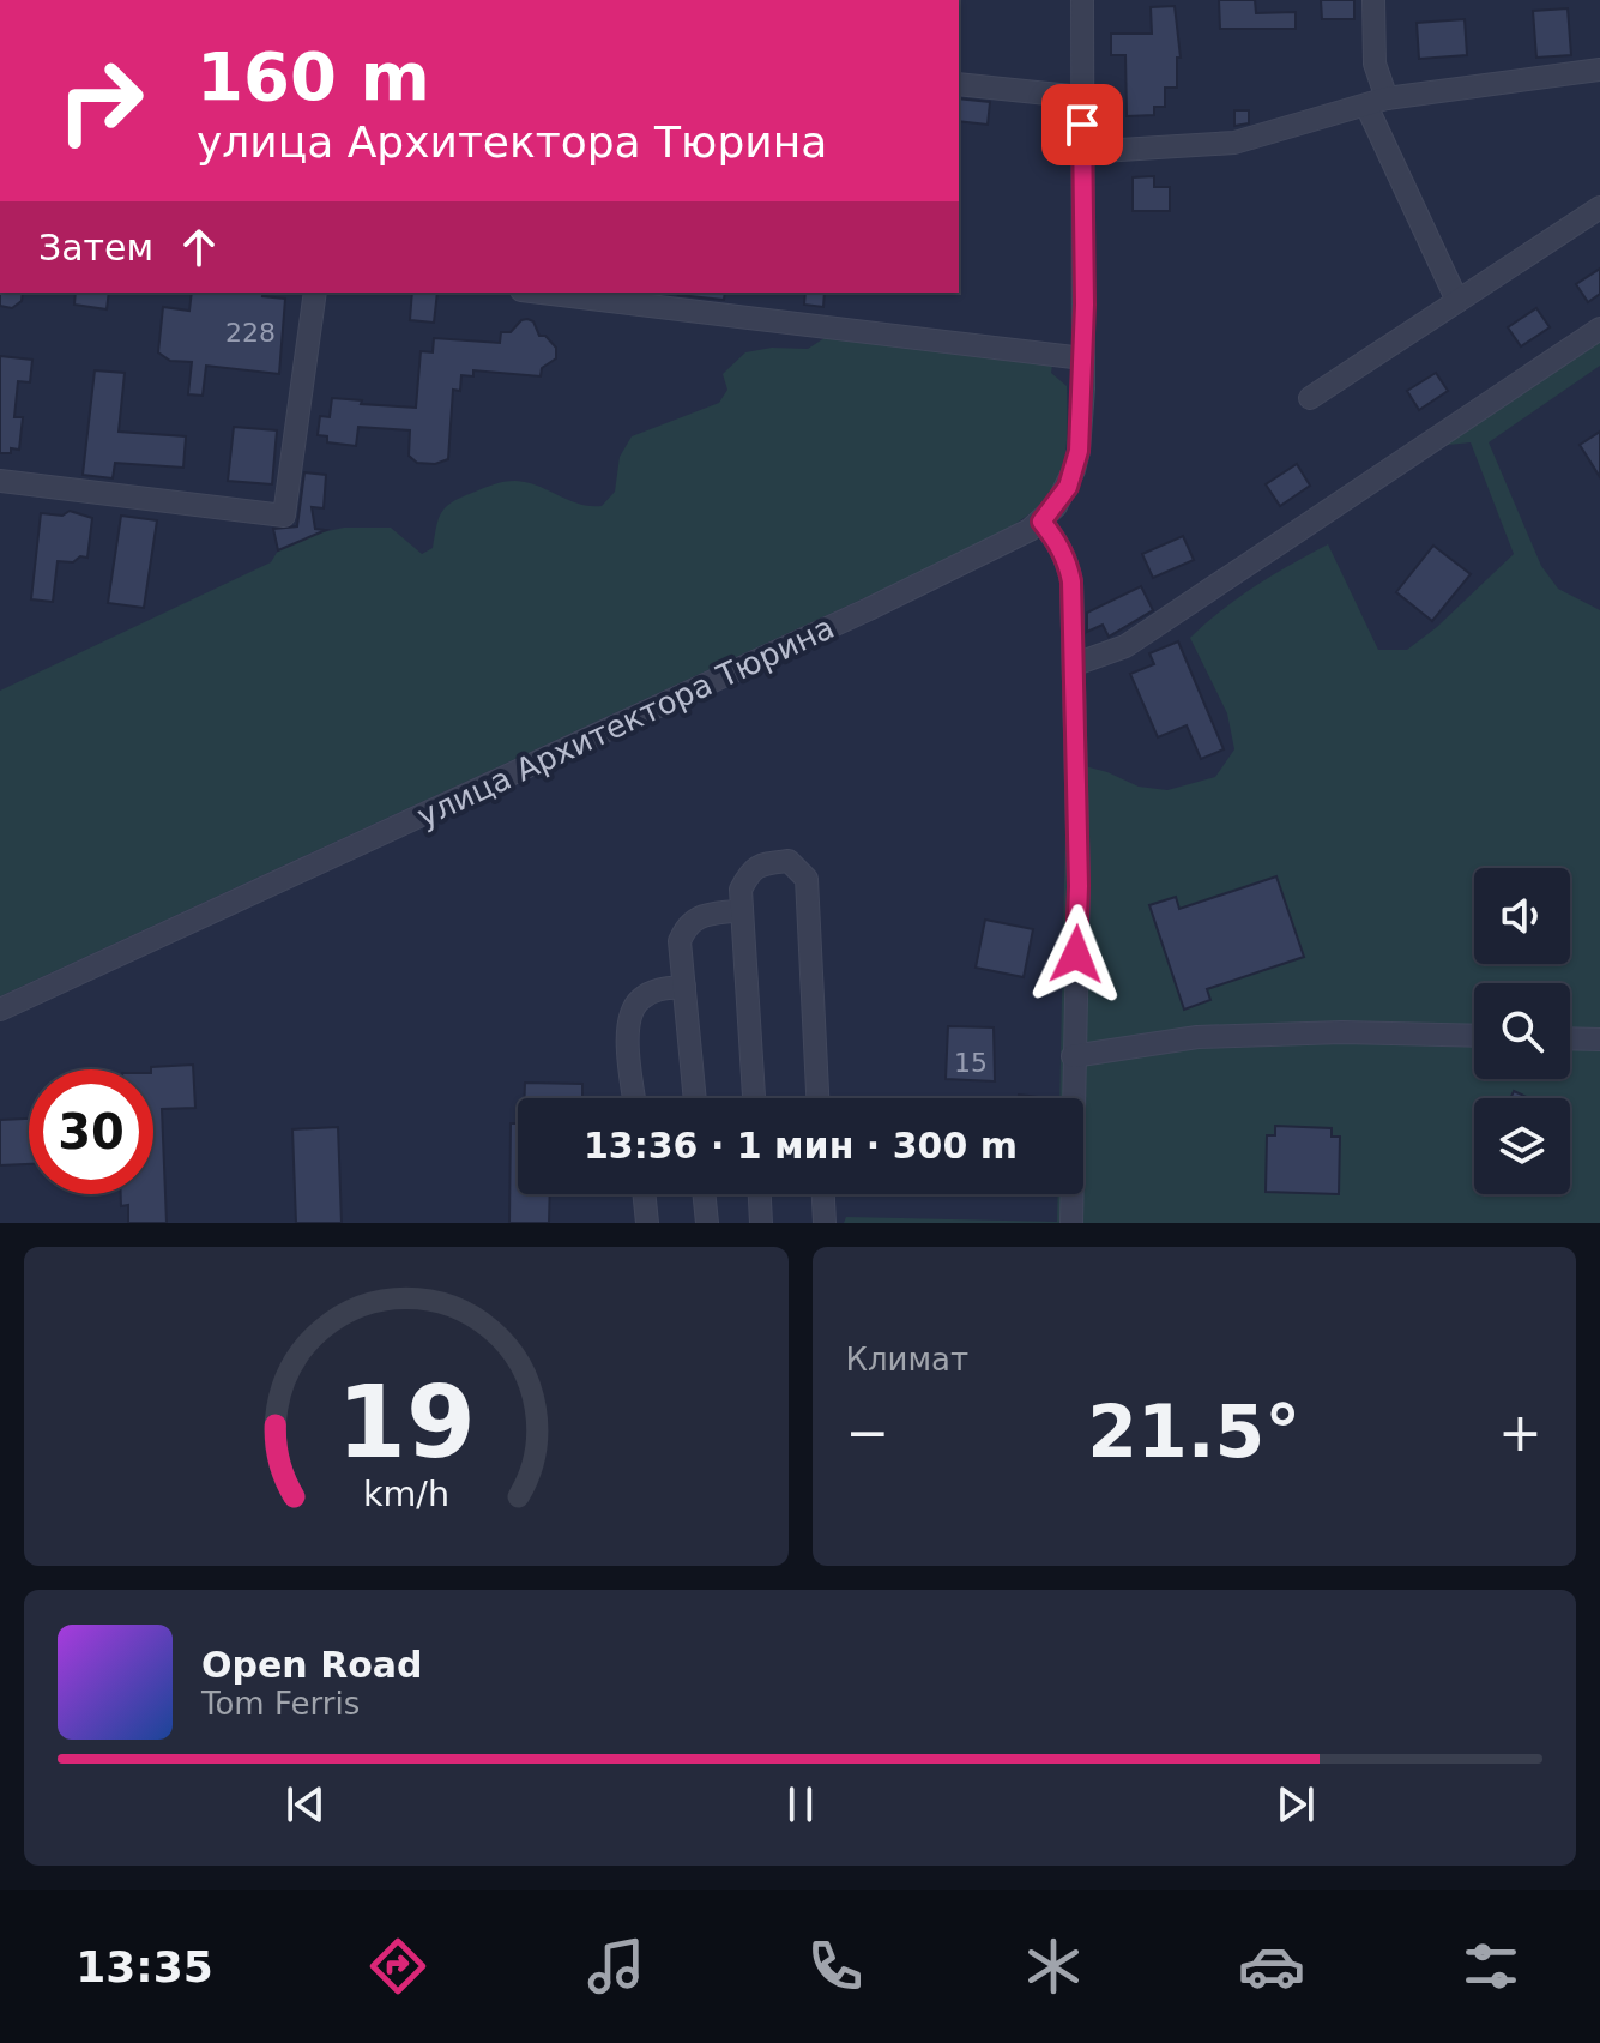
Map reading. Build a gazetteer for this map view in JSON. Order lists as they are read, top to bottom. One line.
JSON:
{"streets":{"street":["улица Архитектора Тюрина"]},"house_numbers":["228","15"],"page":{"turn":["160 m","улица Архитектора Тюрина"],"then":"Затем","limit":"30","trip":"13:36 · 1 мин · 300 m","tile":"Климат","heat":["−","21.5°","+"],"song":["Open Road","Tom Ferris"],"tabs":"13:35","gauge":["19","km/h"]}}
